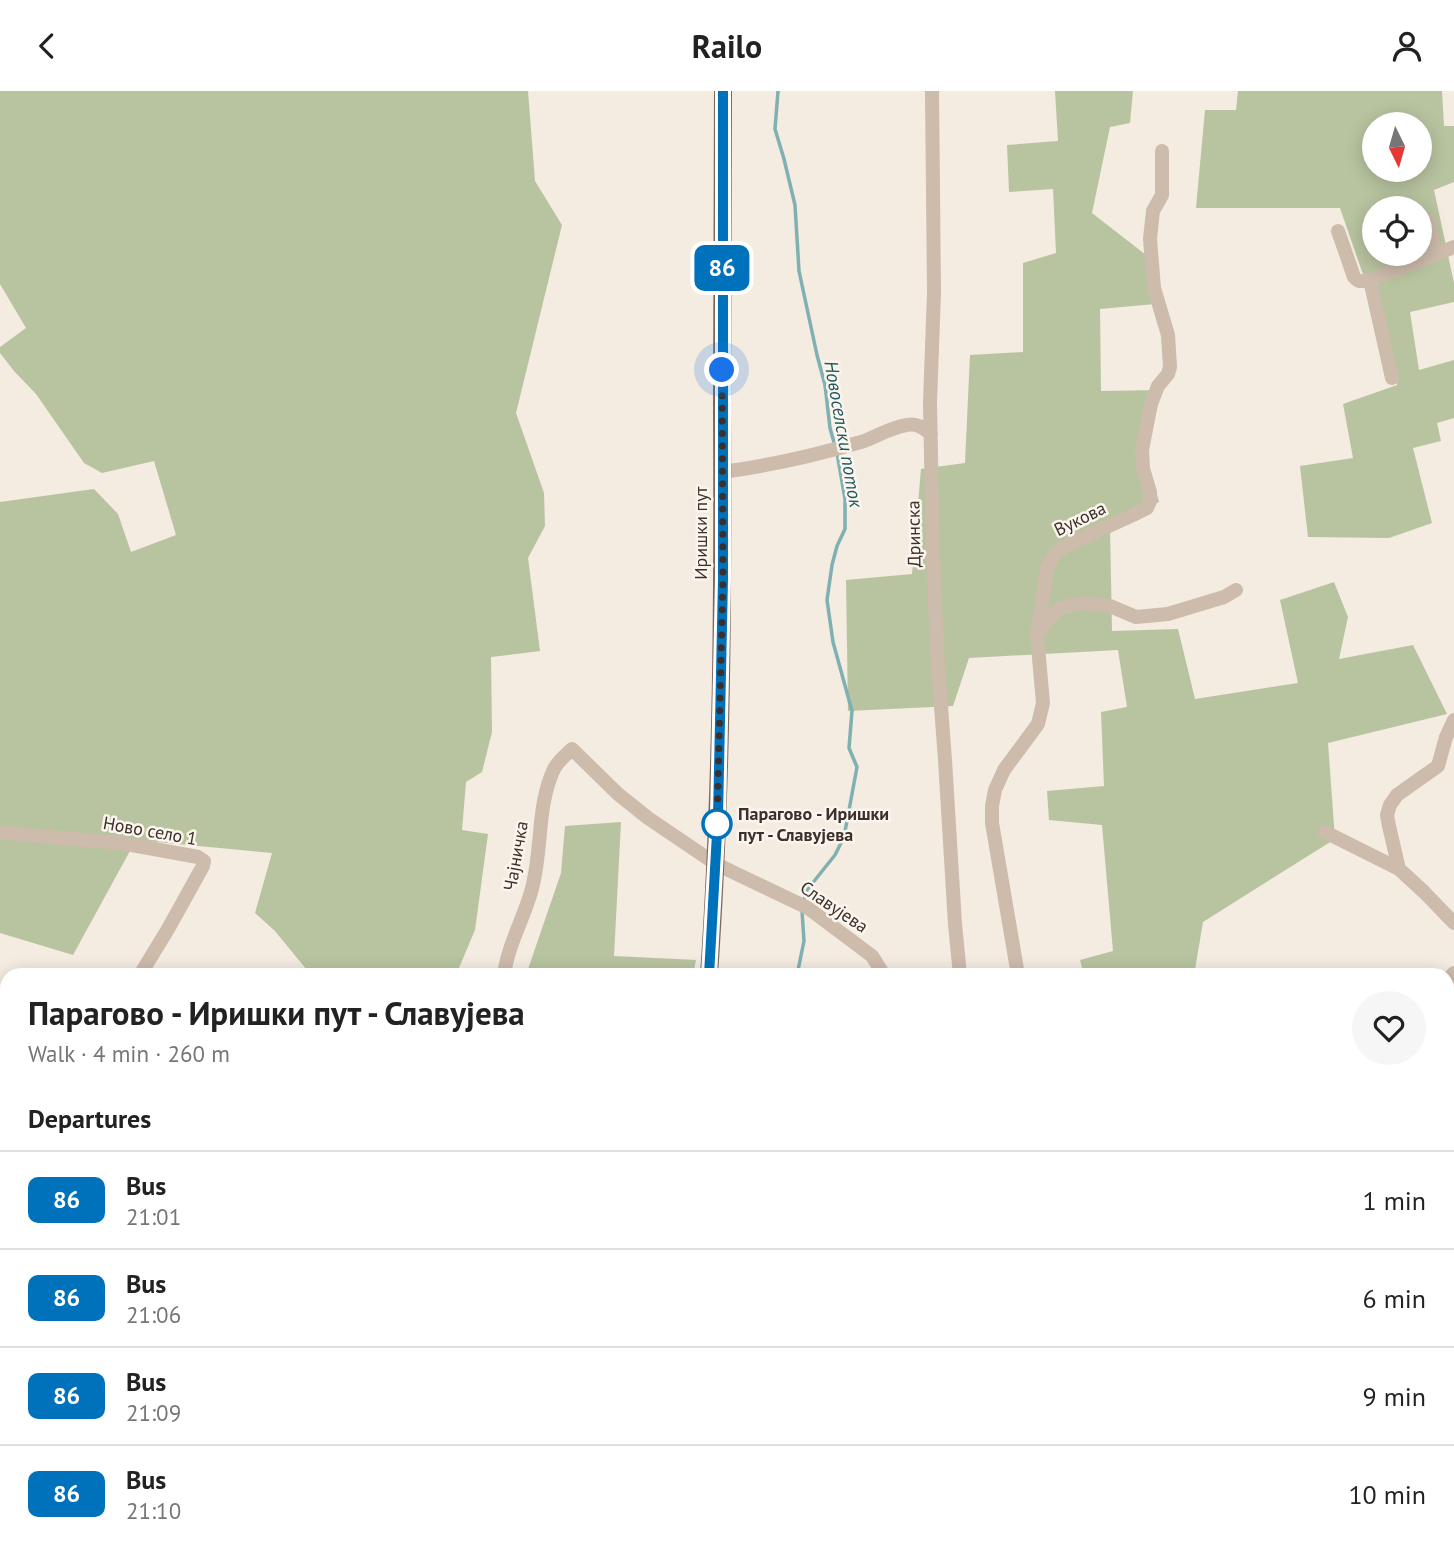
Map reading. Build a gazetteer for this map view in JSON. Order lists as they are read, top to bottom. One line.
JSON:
{"streets":{"main road":["Иришки пут"],"street":["Вукова","Дринска","Ново село 1","Чајничка","Славујева"]},"crossings":[["Иришки пут","Славујева"],["Чајничка","Славујева"]],"water":["Новоселски поток"],"places":["Парагово - Иришки пут - Славујева"],"lines":["bus line 86"],"north":"bottom","page":{"header":"Railo","on_map":"86","heading":[["Парагово - Иришки пут - Славујева","Walk · 4 min · 260 m"],"Departures"],"list":[{"mark":"86","name":"Bus","note":"21:01","value":"1 min"},{"mark":"86","name":"Bus","note":"21:06","value":"6 min"},{"mark":"86","name":"Bus","note":"21:09","value":"9 min"},{"mark":"86","name":"Bus","note":"21:10","value":"10 min"}]}}
